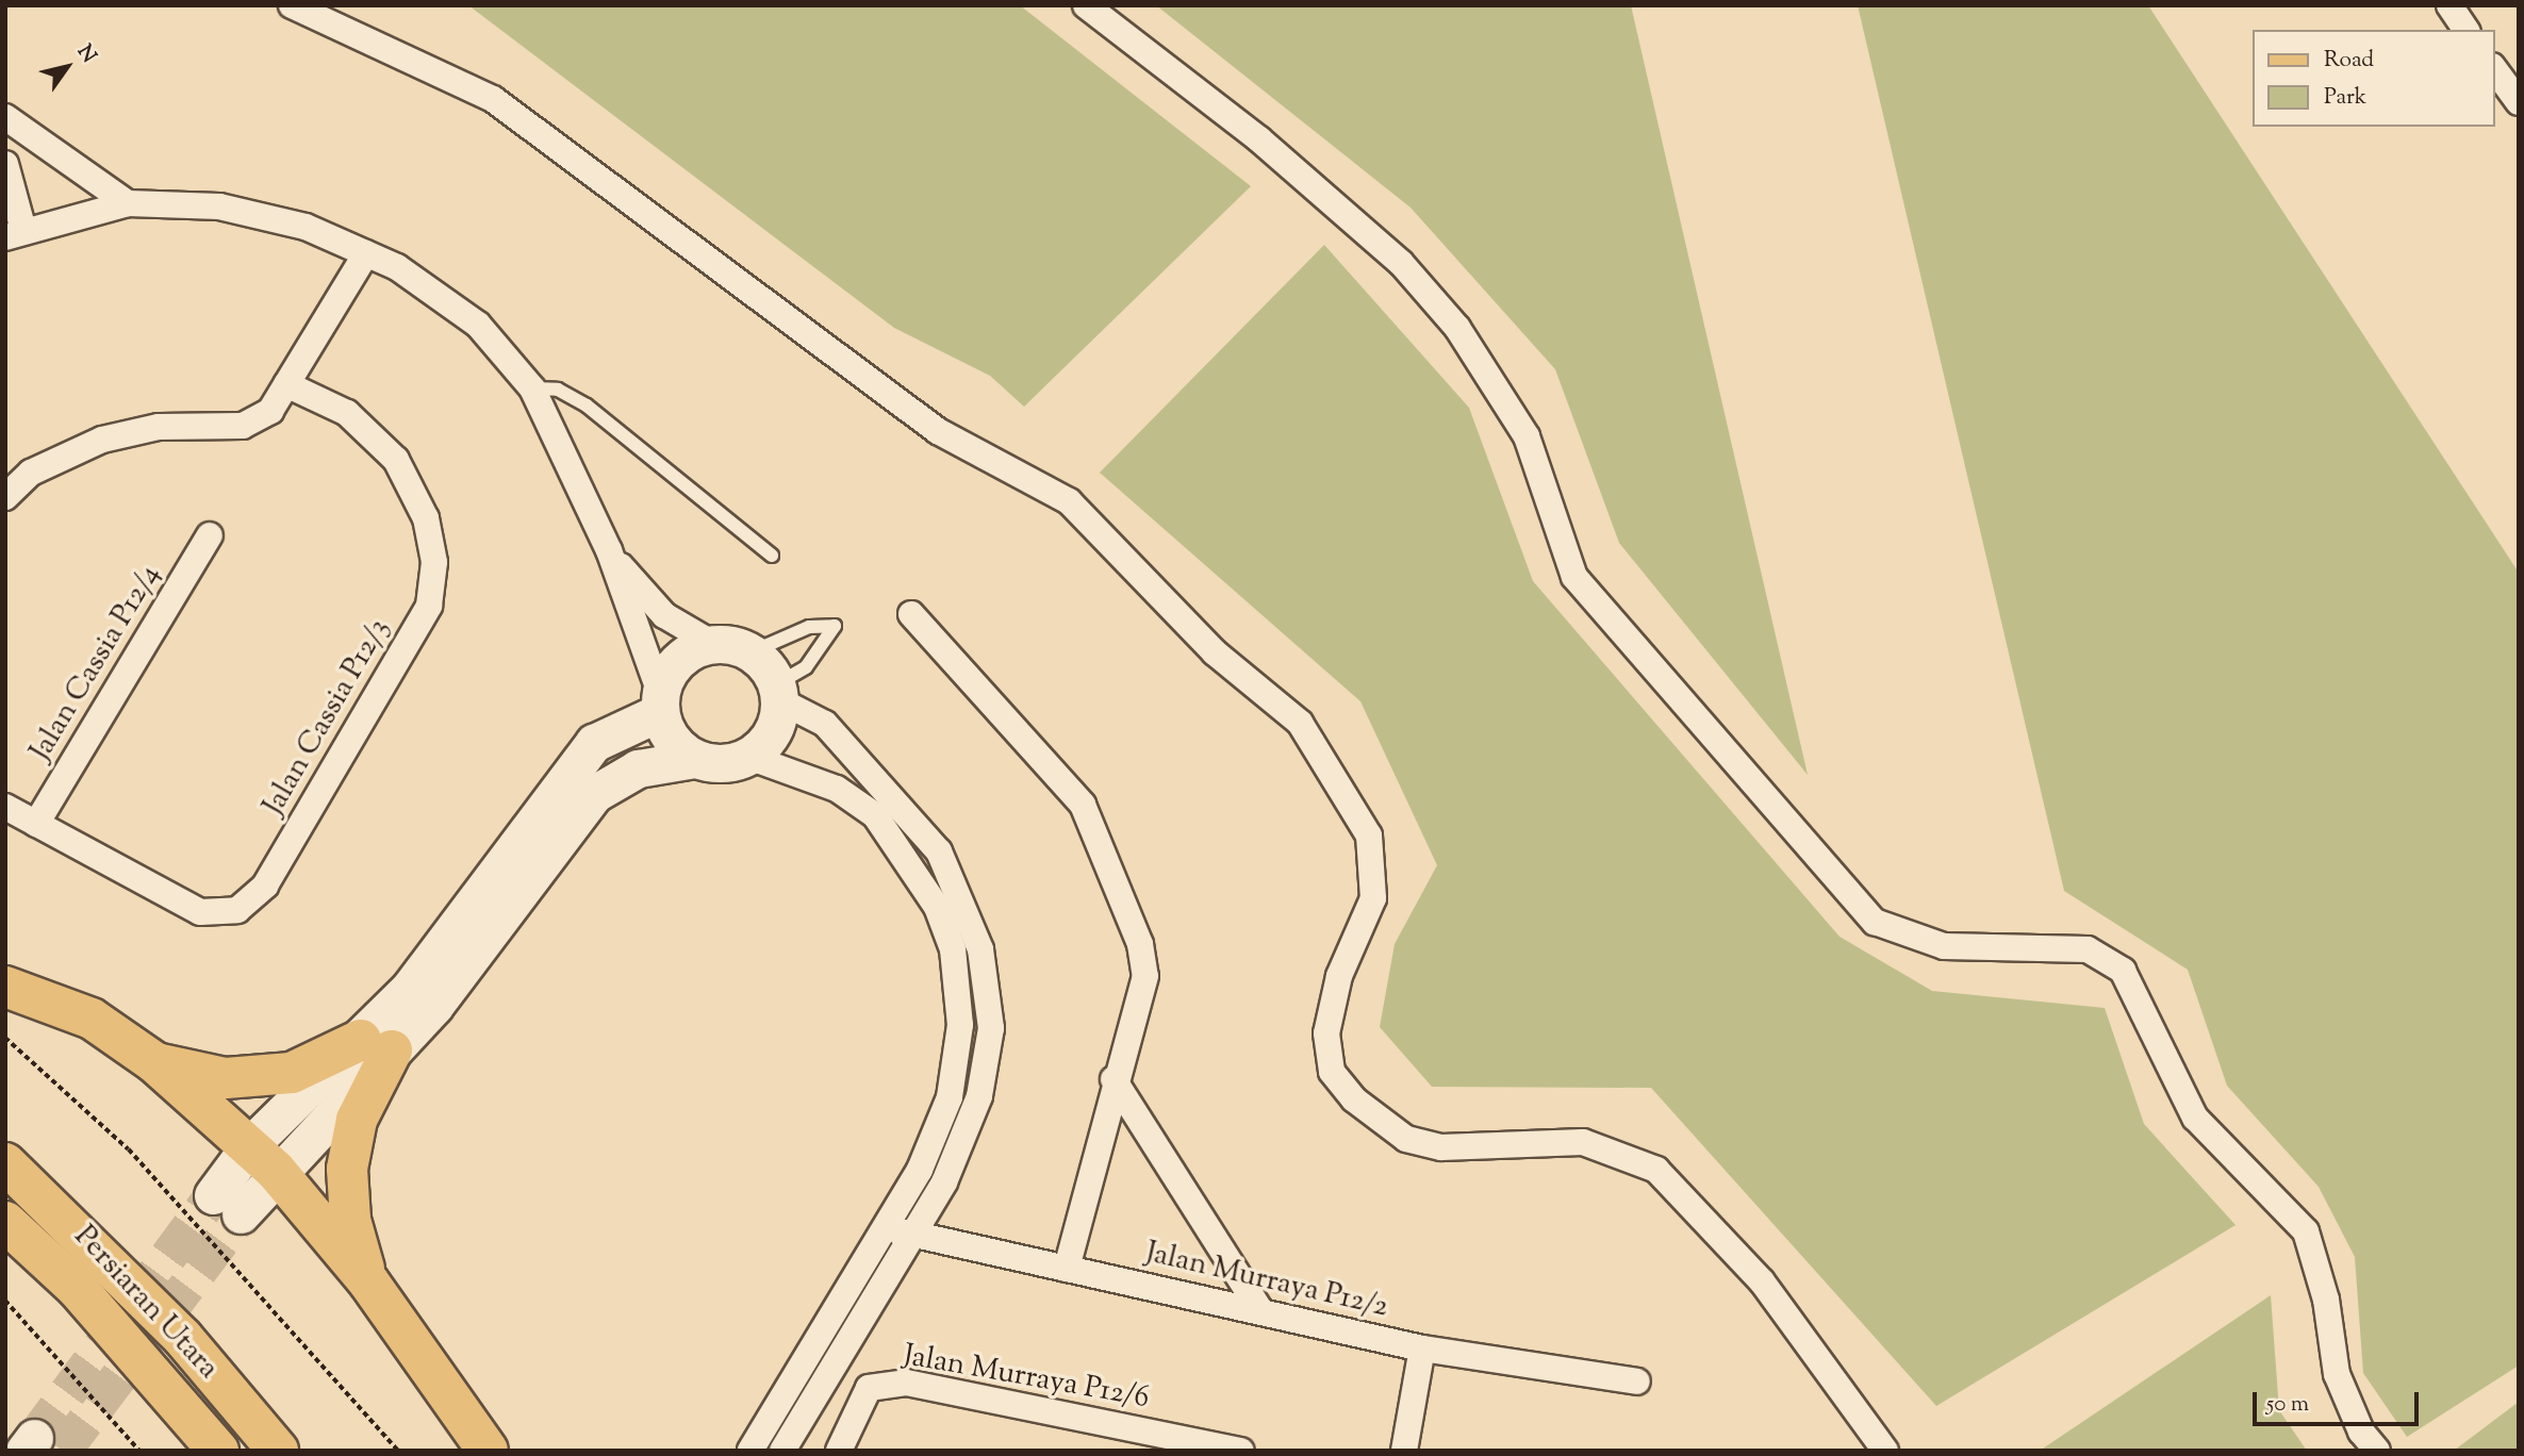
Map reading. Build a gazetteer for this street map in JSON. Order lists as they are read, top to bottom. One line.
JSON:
{"streets":{"main road":["Persiaran Utara"],"street":["Jalan Cassia P12/4","Jalan Cassia P12/3","Jalan Murraya P12/2","Jalan Murraya P12/6"]},"crossings":[["Jalan Cassia P12/4","Jalan Cassia P12/3"]],"legend":["Road","Park"],"scale_bar":"50 m","north":"top right"}
